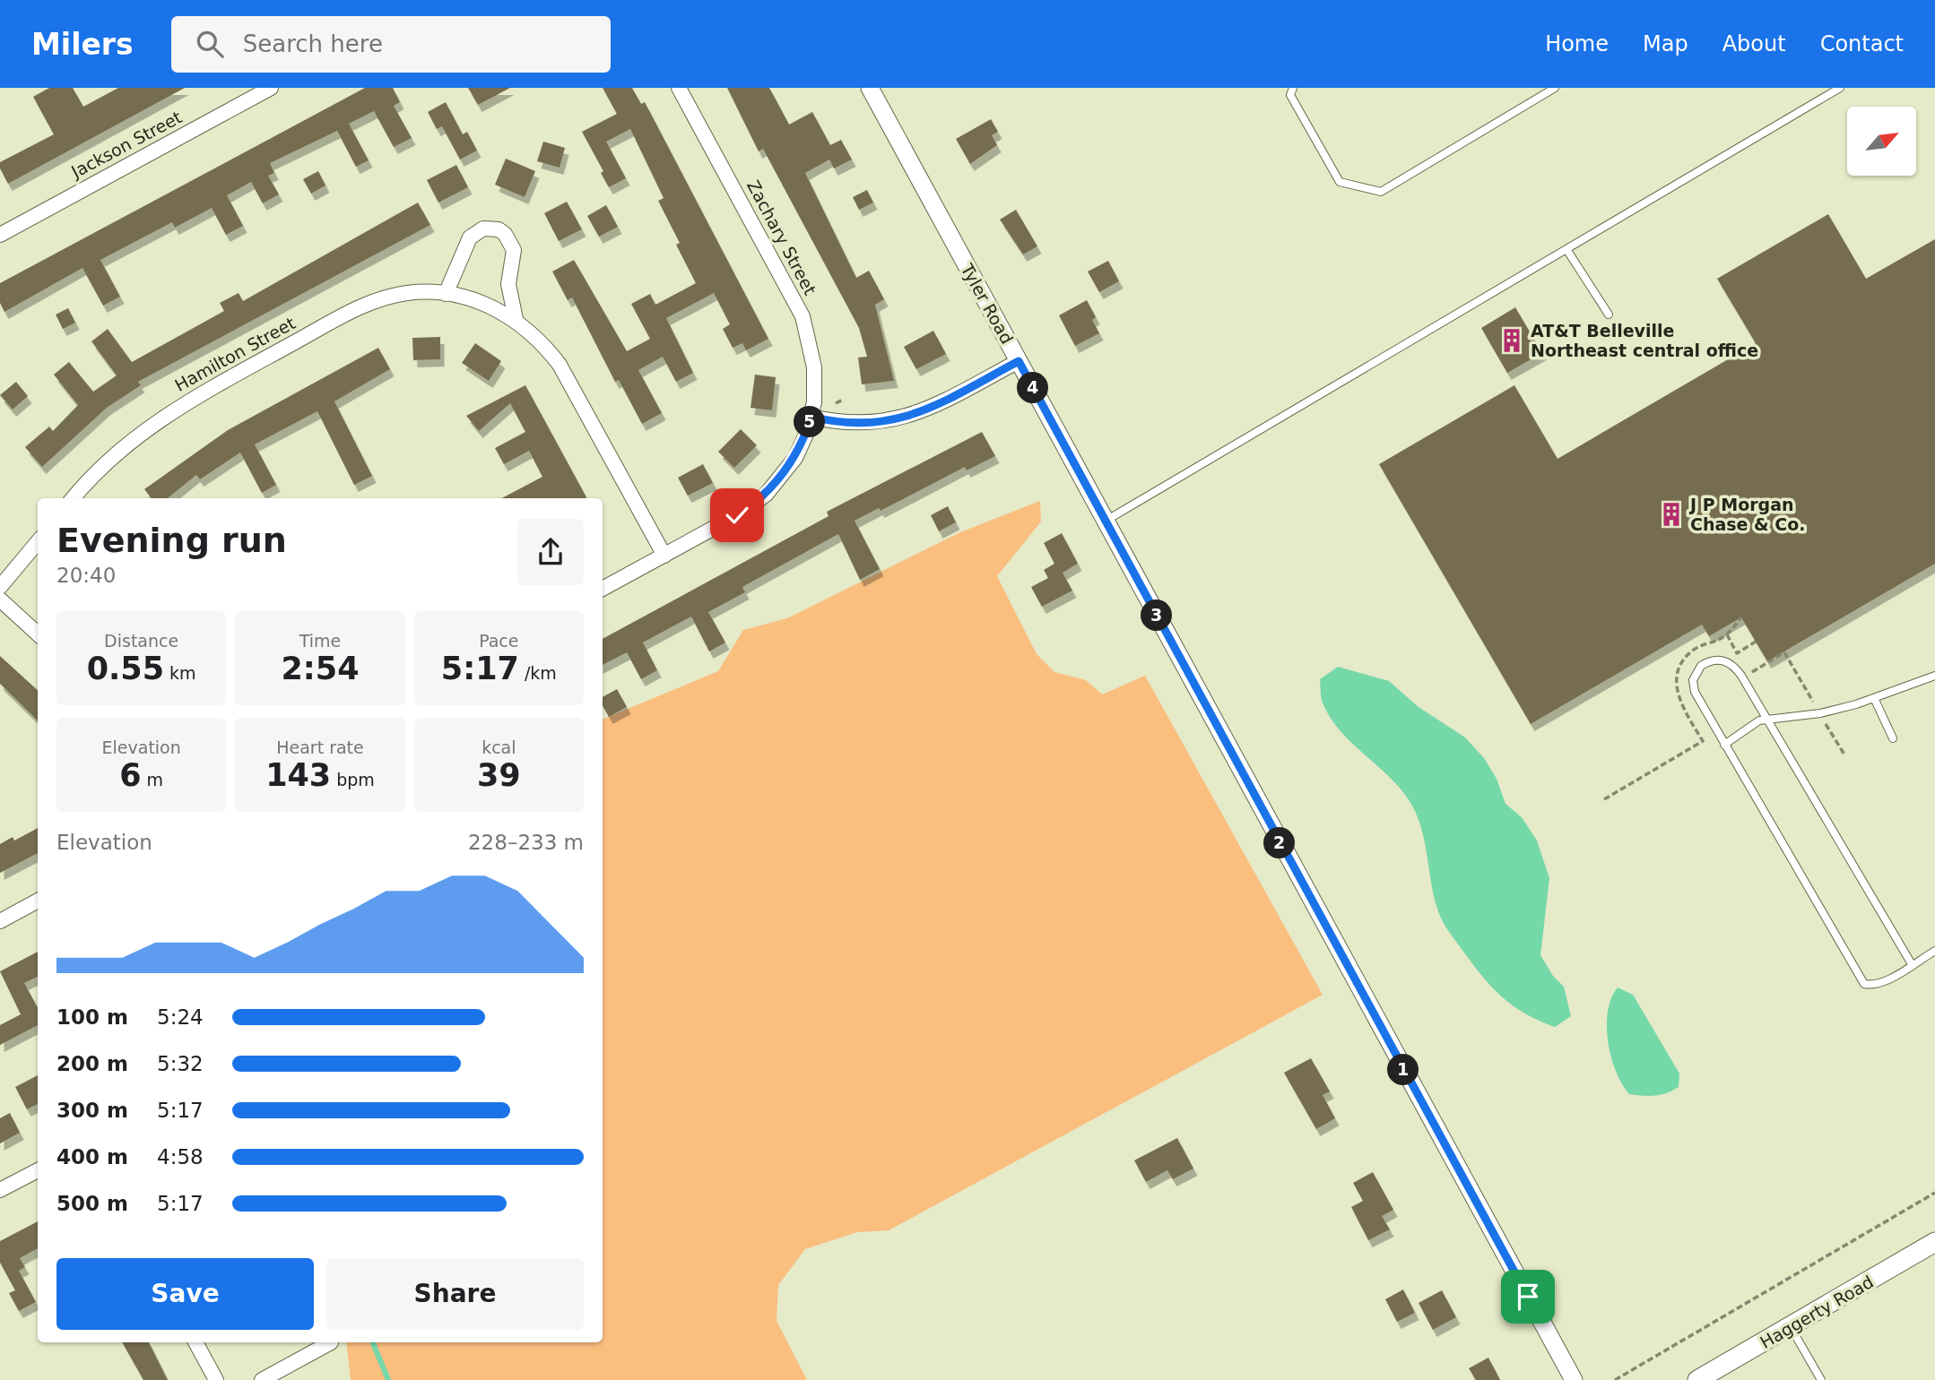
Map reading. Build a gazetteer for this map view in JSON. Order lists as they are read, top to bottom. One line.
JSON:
{"streets":{"main road":["Haggerty Road"],"street":["Jackson Street","Zachary Street","Tyler Road","Hamilton Street"]},"crossings":[["Zachary Street","Hamilton Street"]],"places":{"building":["AT&T Belleville Northeast central office","J P Morgan Chase & Co."]},"north":"top right","page":{"header":"Milers","search":"Search here","nav":["Home","Map","About","Contact"],"pins":["4","5","3","2","1"],"heading":["Evening run","20:40"],"stats":[["Distance","0.55 km"],["Time","2:54"],["Pace","5:17 /km"],["Elevation","6 m"],["Heart rate","143 bpm"],["kcal","39"]],"chart":["Elevation","228–233 m"],"list":[{"name":"100 m","note":"5:24"},{"name":"200 m","note":"5:32"},{"name":"300 m","note":"5:17"},{"name":"400 m","note":"4:58"},{"name":"500 m","note":"5:17"}],"buttons":["Save","Share"]}}
